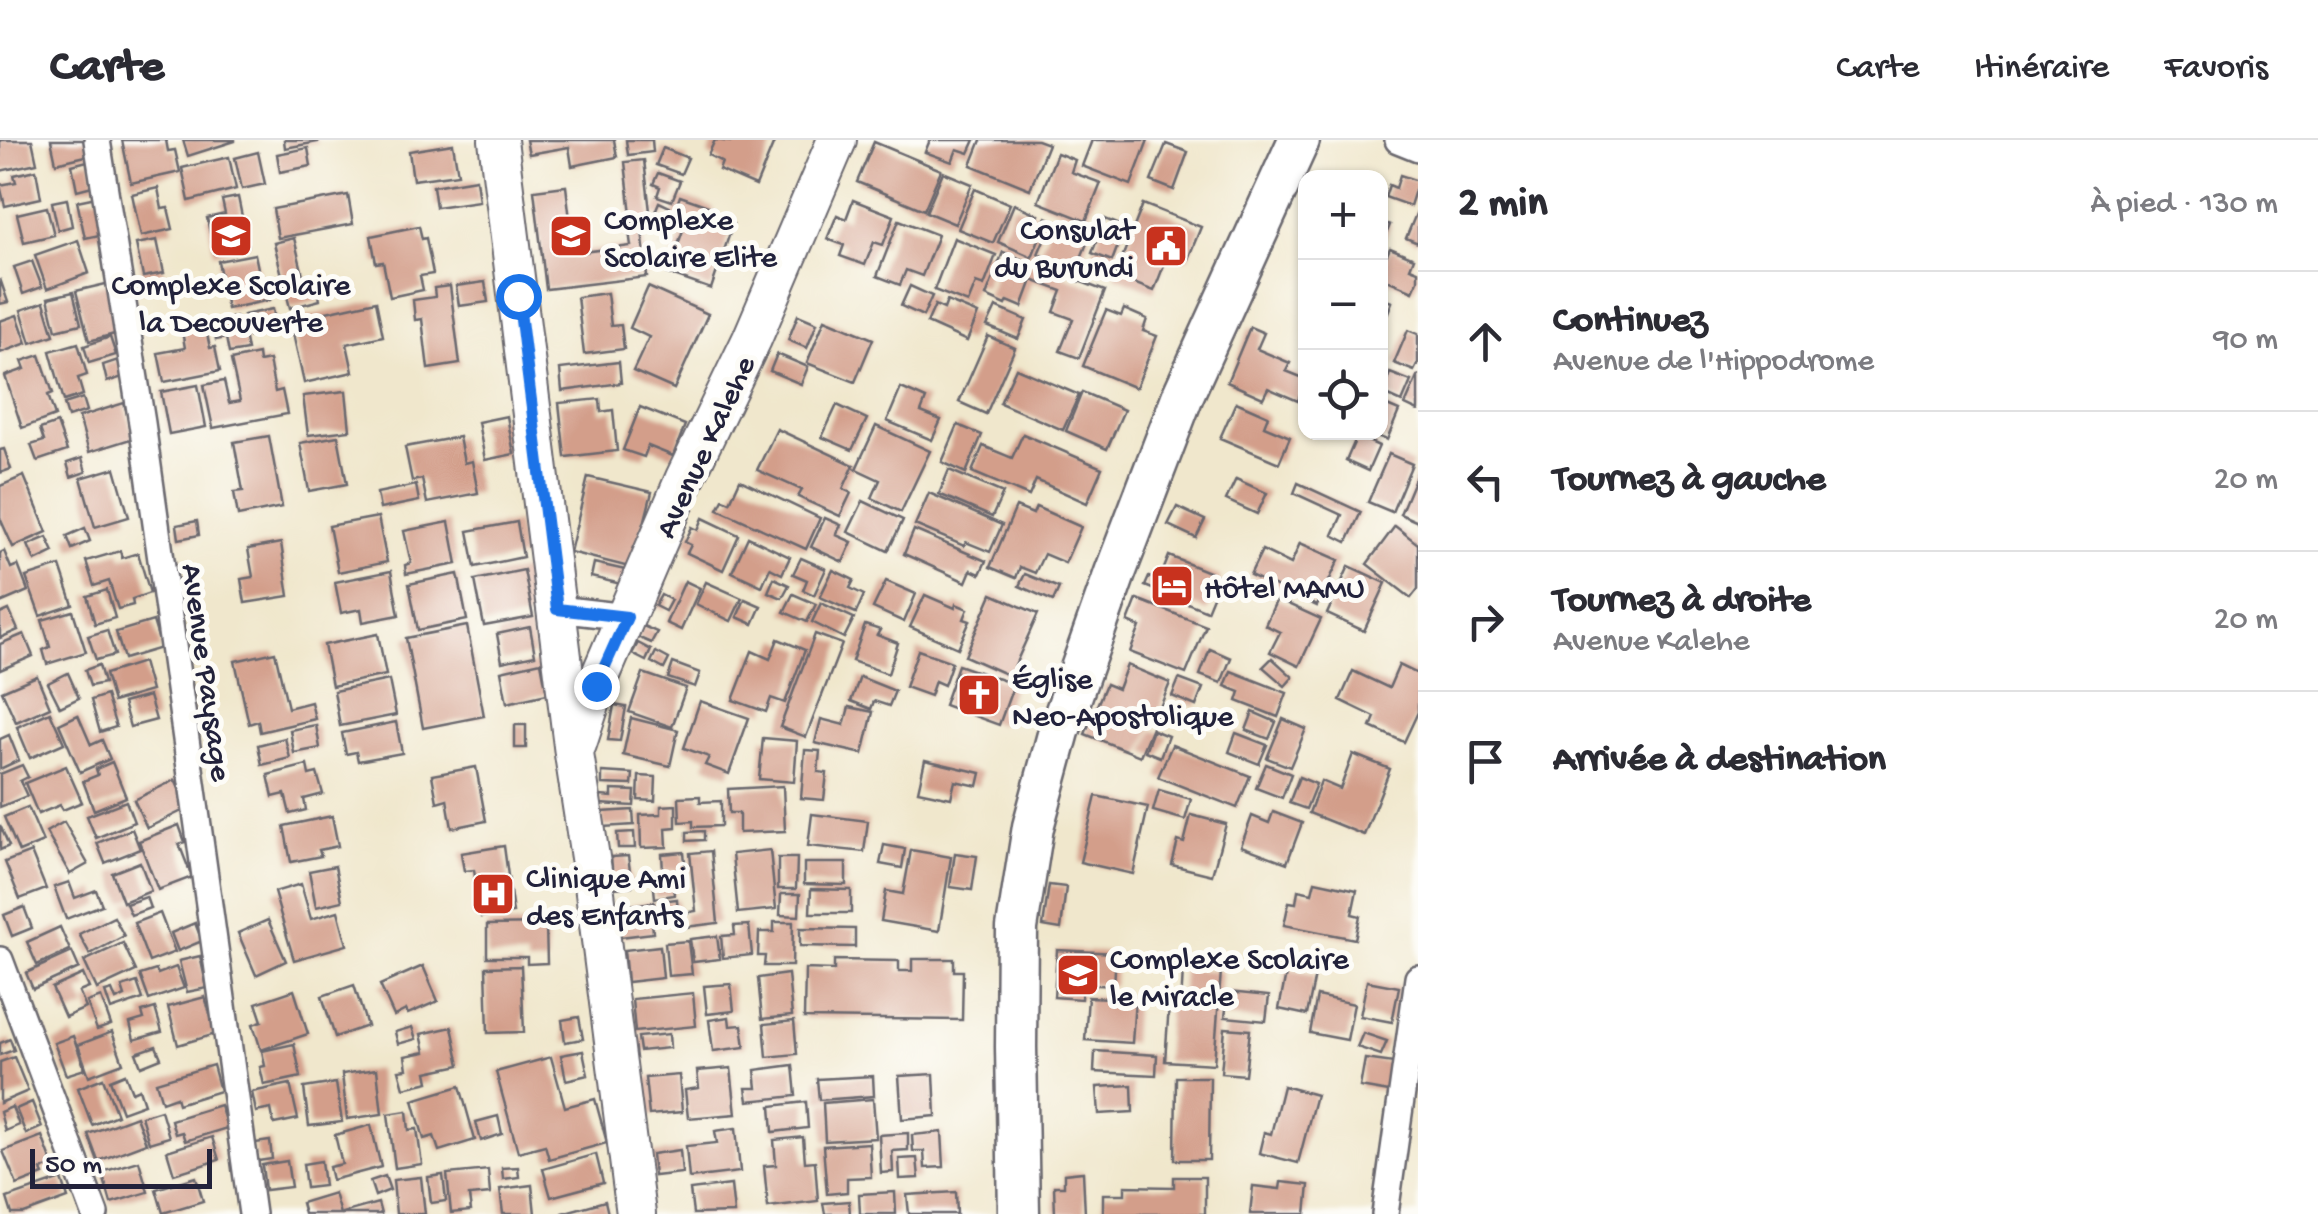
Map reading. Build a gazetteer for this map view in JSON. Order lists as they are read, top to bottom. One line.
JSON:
{"streets":{"street":["Avenue Kalehe","Avenue Paysage"]},"places":{"school or university":["Complexe Scolaire la Decouverte","Complexe Scolaire Elite","Complexe Scolaire le Miracle"],"public building":["Consulat du Burundi"],"hotel":["Hôtel MAMU"],"church":["Église Neo-Apostolique"],"hospital":["Clinique Ami des Enfants"]},"scale_bar":"50 m","page":{"header":"Carte","nav":["Carte","Itinéraire","Favoris"],"heading":["2 min","À pied · 130 m"],"map_buttons":["+","−"],"list":[["Continuez","Avenue de l'Hippodrome","90 m"],["Tournez à gauche","20 m"],["Tournez à droite","Avenue Kalehe","20 m"],"Arrivée à destination"],"scale":"50 m"}}
